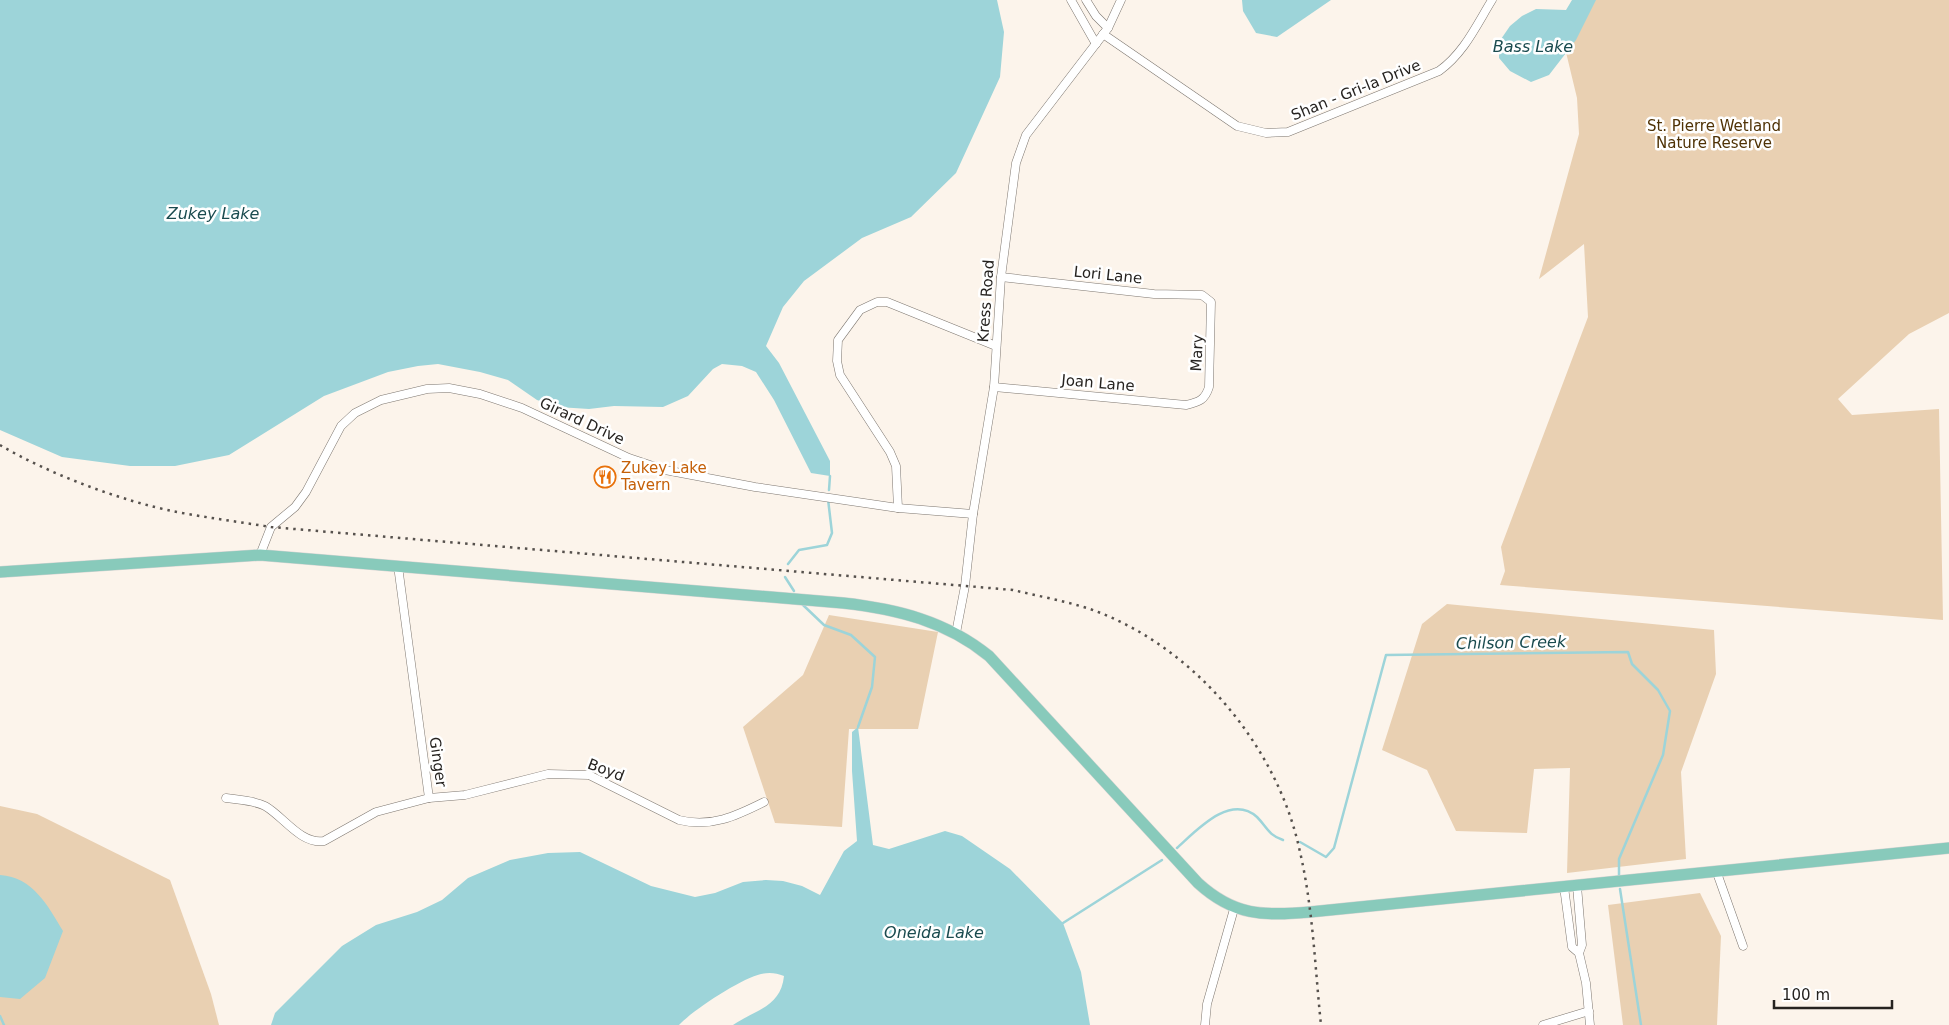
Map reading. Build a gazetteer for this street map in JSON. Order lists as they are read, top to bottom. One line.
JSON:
{"streets":{"street":["Shan - Gri-la Drive","Lori Lane","Kress Road","Mary","Joan Lane","Girard Drive","Ginger","Boyd"]},"crossings":[["Shan - Gri-la Drive","Kress Road"],["Lori Lane","Kress Road"],["Lori Lane","Mary"],["Kress Road","Joan Lane"],["Kress Road","Girard Drive"],["Mary","Joan Lane"],["Ginger","Boyd"]],"water":["Bass Lake","Zukey Lake","Chilson Creek","Oneida Lake"],"parks":["St. Pierre Wetland Nature Reserve"],"places":{"restaurant":["Zukey Lake Tavern"]},"scale_bar":"100 m"}
